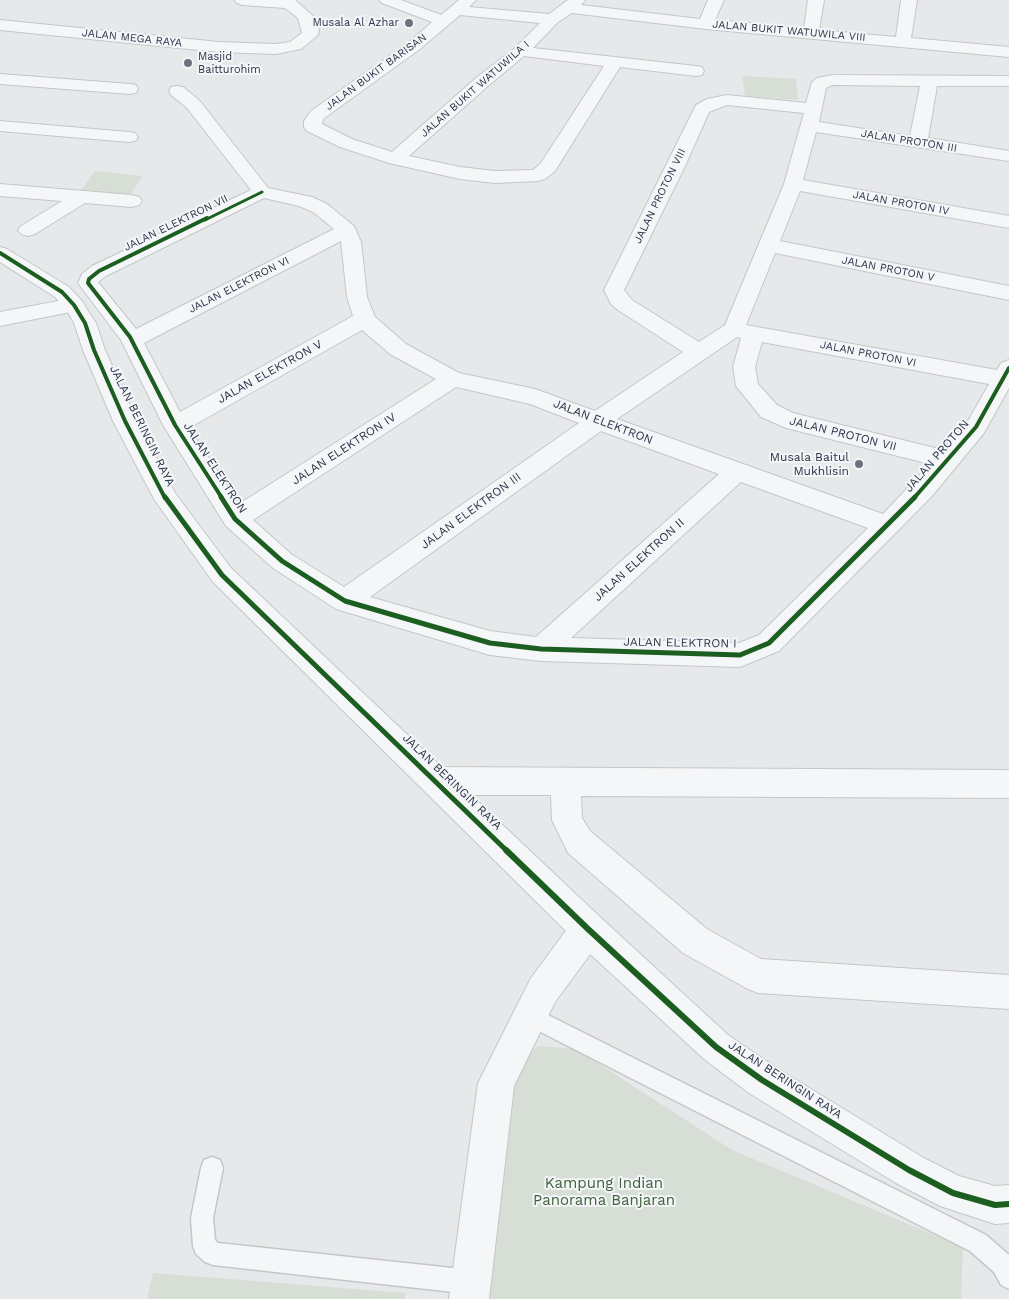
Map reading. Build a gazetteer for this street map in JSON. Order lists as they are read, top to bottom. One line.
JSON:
{"streets":{"street":["JALAN BUKIT WATUWILA VIII","JALAN MEGA RAYA","JALAN BUKIT BARISAN","JALAN BUKIT WATUWILA I","JALAN PROTON III","JALAN PROTON VIII","JALAN PROTON IV","JALAN ELEKTRON VII","JALAN PROTON V","JALAN ELEKTRON VI","JALAN PROTON VI","JALAN ELEKTRON V","JALAN ELEKTRON","JALAN BERINGIN RAYA","JALAN PROTON VII","JALAN ELEKTRON IV","JALAN PROTON","JALAN ELEKTRON III","JALAN ELEKTRON II","JALAN ELEKTRON I"]},"crossings":[["JALAN BUKIT WATUWILA VIII","JALAN BUKIT WATUWILA I"],["JALAN BUKIT BARISAN","JALAN BUKIT WATUWILA I"],["JALAN PROTON III","JALAN PROTON VIII"],["JALAN ELEKTRON VII","JALAN ELEKTRON"],["JALAN ELEKTRON VI","JALAN ELEKTRON"],["JALAN PROTON VI","JALAN PROTON VII"],["JALAN PROTON VI","JALAN PROTON"],["JALAN ELEKTRON V","JALAN ELEKTRON"],["JALAN ELEKTRON","JALAN ELEKTRON IV"],["JALAN ELEKTRON","JALAN PROTON"],["JALAN ELEKTRON","JALAN ELEKTRON III"],["JALAN ELEKTRON","JALAN ELEKTRON II"],["JALAN ELEKTRON","JALAN ELEKTRON I"],["JALAN PROTON VII","JALAN PROTON"],["JALAN PROTON","JALAN ELEKTRON I"],["JALAN ELEKTRON II","JALAN ELEKTRON I"]],"parks":["Kampung Indian Panorama Banjaran"],"places":["Musala Al Azhar","Masjid Baitturohim","Musala Baitul Mukhlisin"]}
